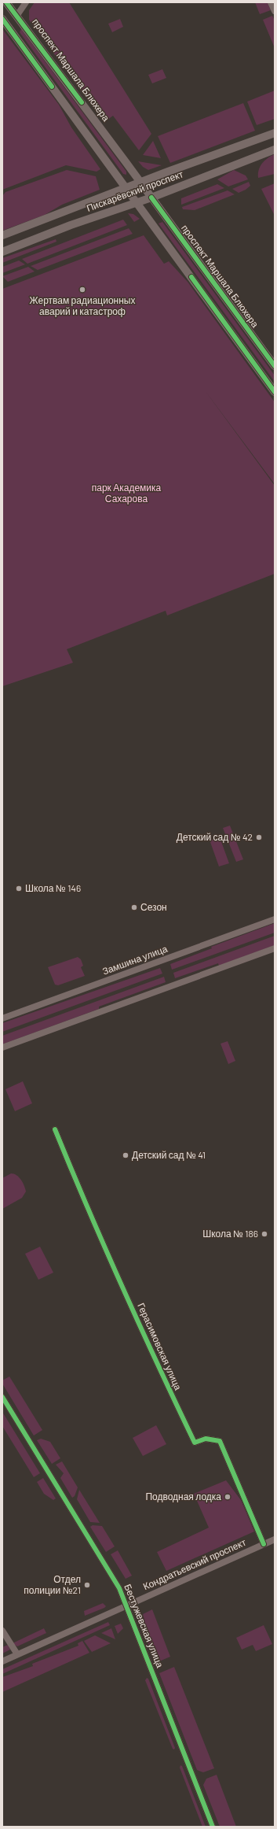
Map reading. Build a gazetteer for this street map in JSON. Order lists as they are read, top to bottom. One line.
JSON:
{"streets":{"main road":["проспект Маршала Блюхера","Пискарёвский проспект"],"street":["Замшина улица","Герасимовская улица","Кондратьевский проспект","Бестужевская улица"]},"crossings":[["проспект Маршала Блюхера","Пискарёвский проспект"],["Герасимовская улица","Кондратьевский проспект"],["Кондратьевский проспект","Бестужевская улица"]],"parks":["парк Академика Сахарова"],"places":["Жертвам радиационных аварий и катастроф","Детский сад № 42","Школа № 146","Сезон","Детский сад № 41","Школа № 186","Подводная лодка","Отдел полиции №21"]}
